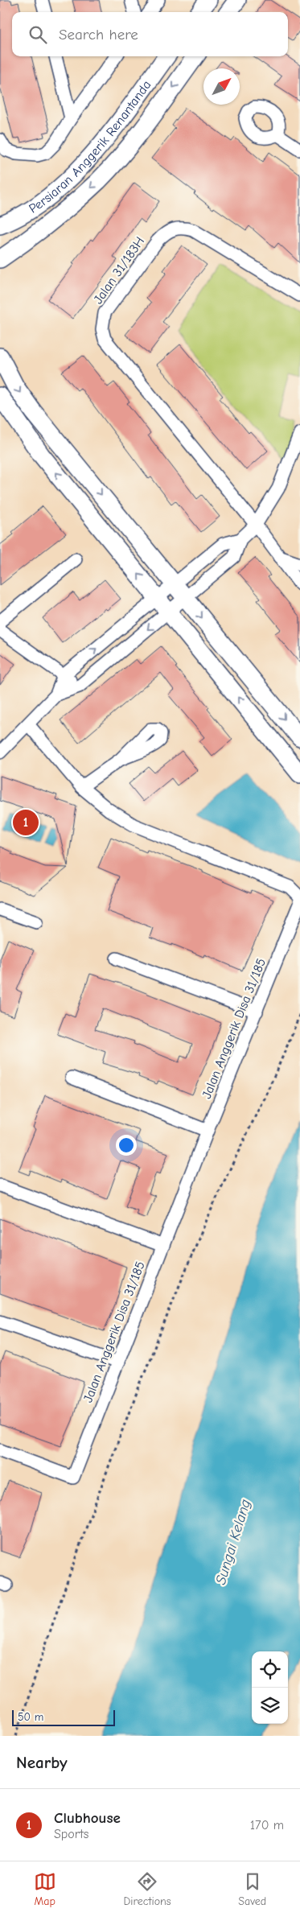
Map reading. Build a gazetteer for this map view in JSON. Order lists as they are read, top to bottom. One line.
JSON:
{"streets":{"street":["Persiaran Anggerik Renantanda","Jalan 31/183H","Jalan Anggerik Disa 31/185"]},"water":["Sungai Kelang"],"scale_bar":"50 m","north":"top right","page":{"search":"Search here","pins":"1","scale":"50 m","heading":"Nearby","list":[{"mark":"1","name":"Clubhouse","note":"Sports","value":"170 m"}],"nav":["Map","Directions","Saved"]}}
